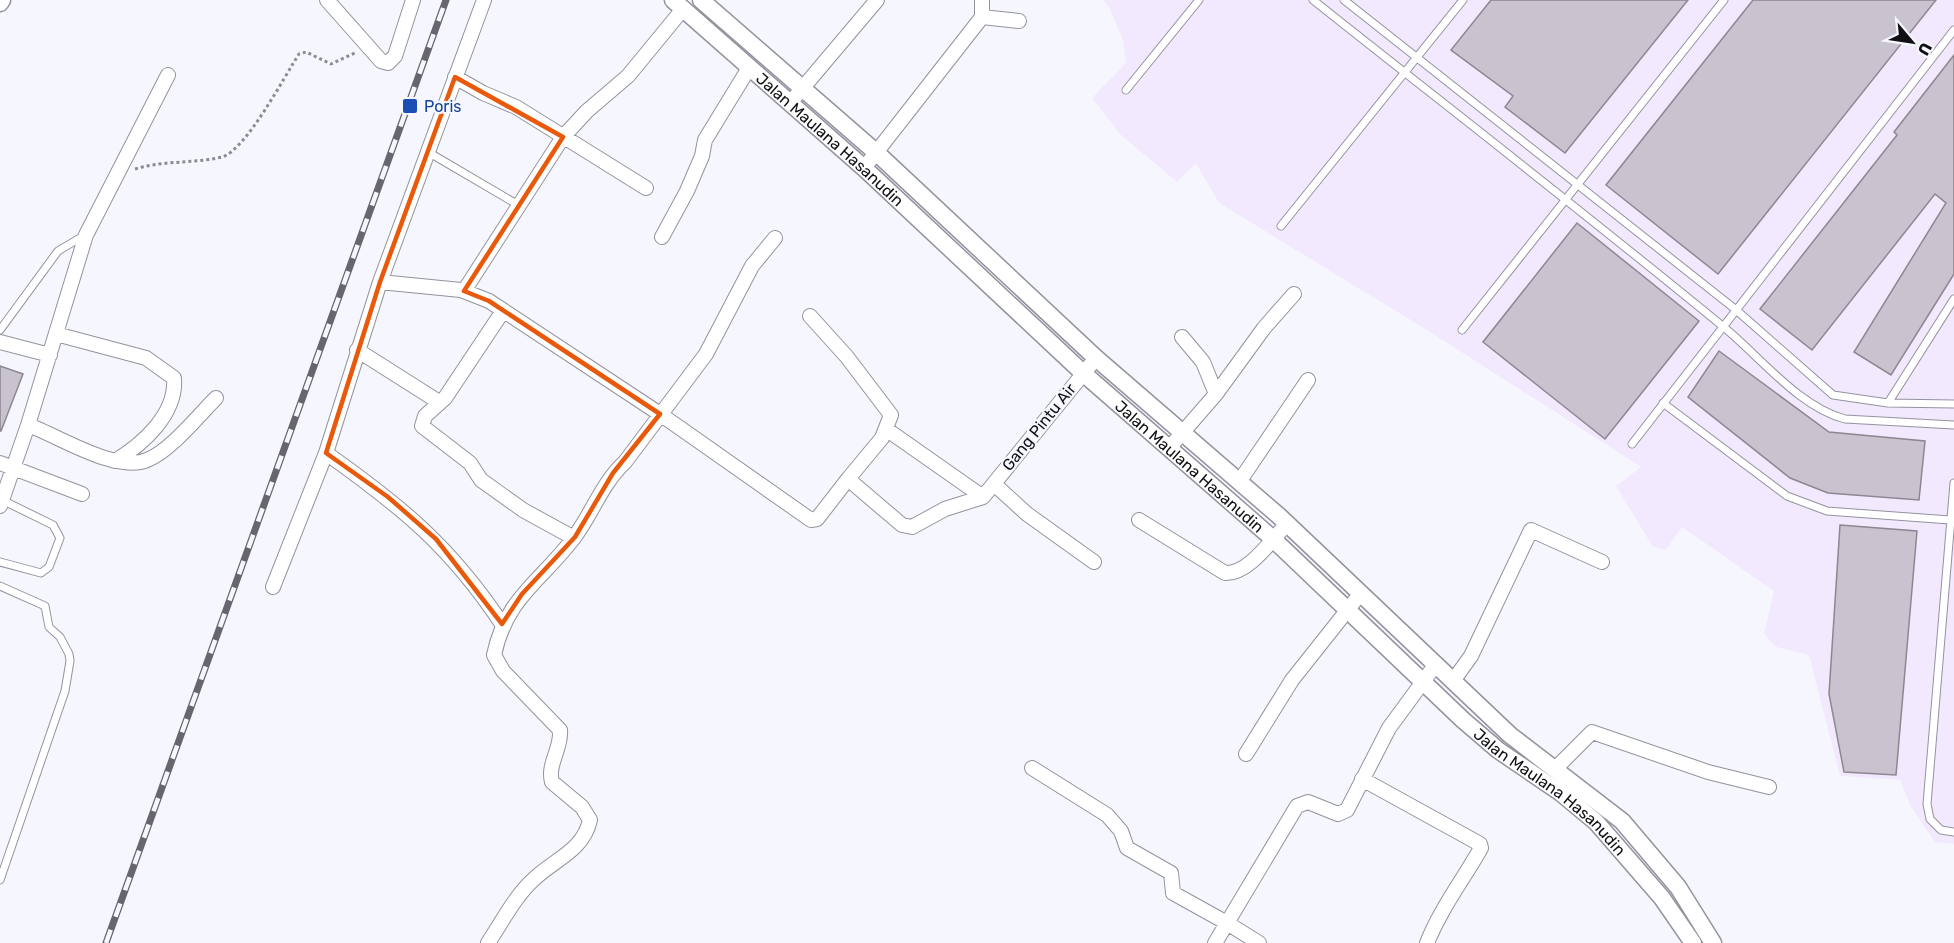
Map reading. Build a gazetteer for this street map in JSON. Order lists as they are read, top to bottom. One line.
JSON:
{"streets":{"street":["Jalan Maulana Hasanudin","Gang Pintu Air"]},"crossings":[["Jalan Maulana Hasanudin","Gang Pintu Air"]],"places":{"transit":["Poris"]},"north":"bottom right"}
